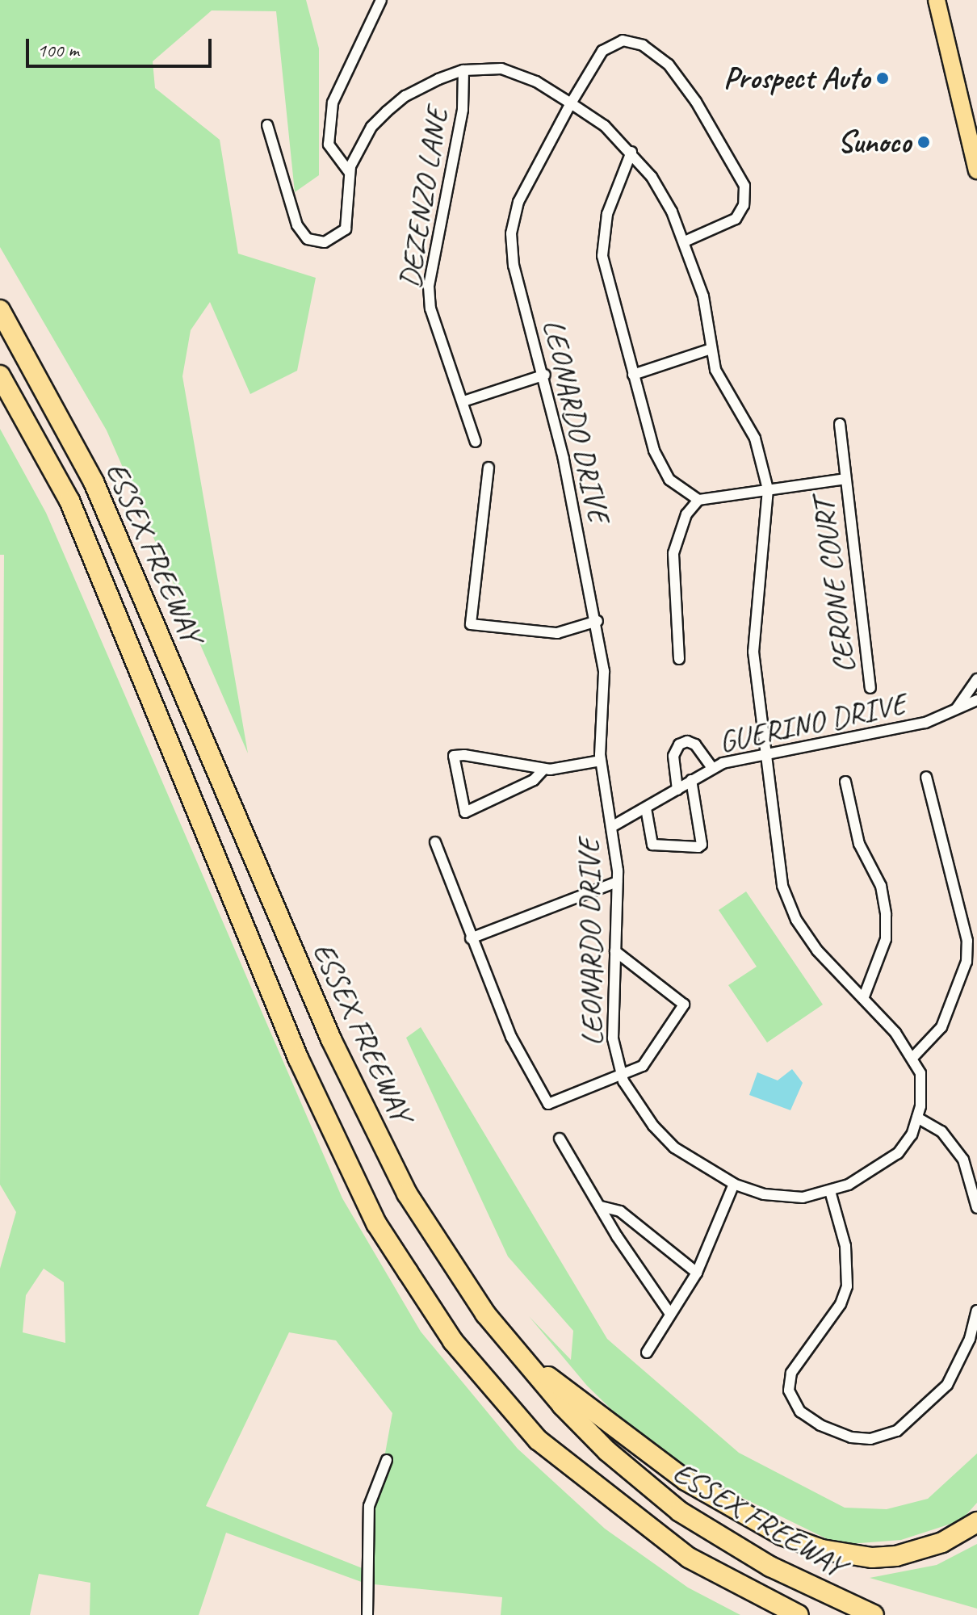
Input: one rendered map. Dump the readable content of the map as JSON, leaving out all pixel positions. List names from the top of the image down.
{
  "streets": {
    "highway": ["ESSEX FREEWAY"],
    "street": [
      "DEZENZO LANE",
      "LEONARDO DRIVE",
      "CERONE COURT",
      "GUERINO DRIVE"
    ]
  },
  "crossings": [
    ["DEZENZO LANE", "LEONARDO DRIVE"],
    ["LEONARDO DRIVE", "CERONE COURT"],
    ["LEONARDO DRIVE", "GUERINO DRIVE"]
  ],
  "places": ["Prospect Auto", "Sunoco"],
  "scale_bar": "100 m"
}
